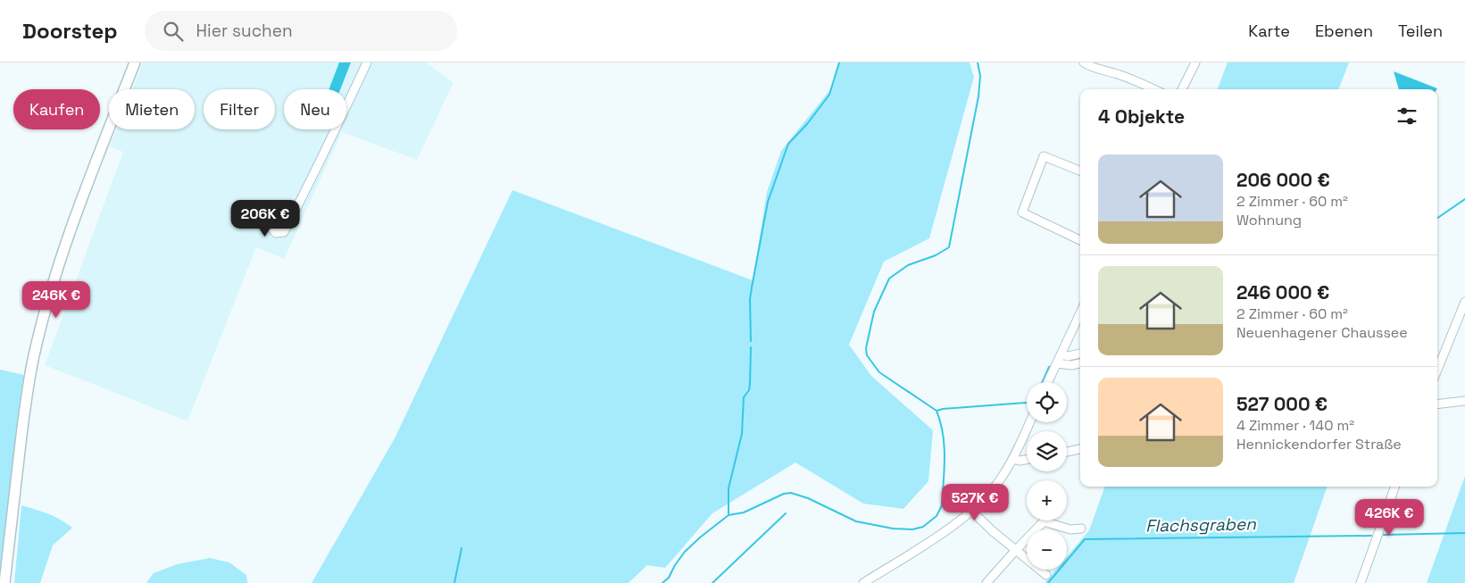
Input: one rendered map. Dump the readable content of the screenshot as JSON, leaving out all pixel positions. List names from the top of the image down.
{
  "water": ["Flachsgraben"],
  "page": {
    "header": "Doorstep",
    "search": "Hier suchen",
    "nav": ["Karte", "Ebenen", "Teilen"],
    "chip": [
      "Kaufen",
      "Mieten",
      "Filter",
      "Neu"
    ],
    "heading": "4 Objekte",
    "list": [
      {
        "name": "206 000 €",
        "note": "2 Zimmer · 60 m² · Wohnung"
      },
      {
        "name": "246 000 €",
        "note": "2 Zimmer · 60 m² · Neuenhagener Chaussee"
      },
      {
        "name": "527 000 €",
        "note": "4 Zimmer · 140 m² · Hennickendorfer Straße"
      }
    ],
    "price": [
      "206K €",
      "246K €",
      "527K €",
      "426K €"
    ],
    "map_buttons": ["+", "−"]
  }
}
